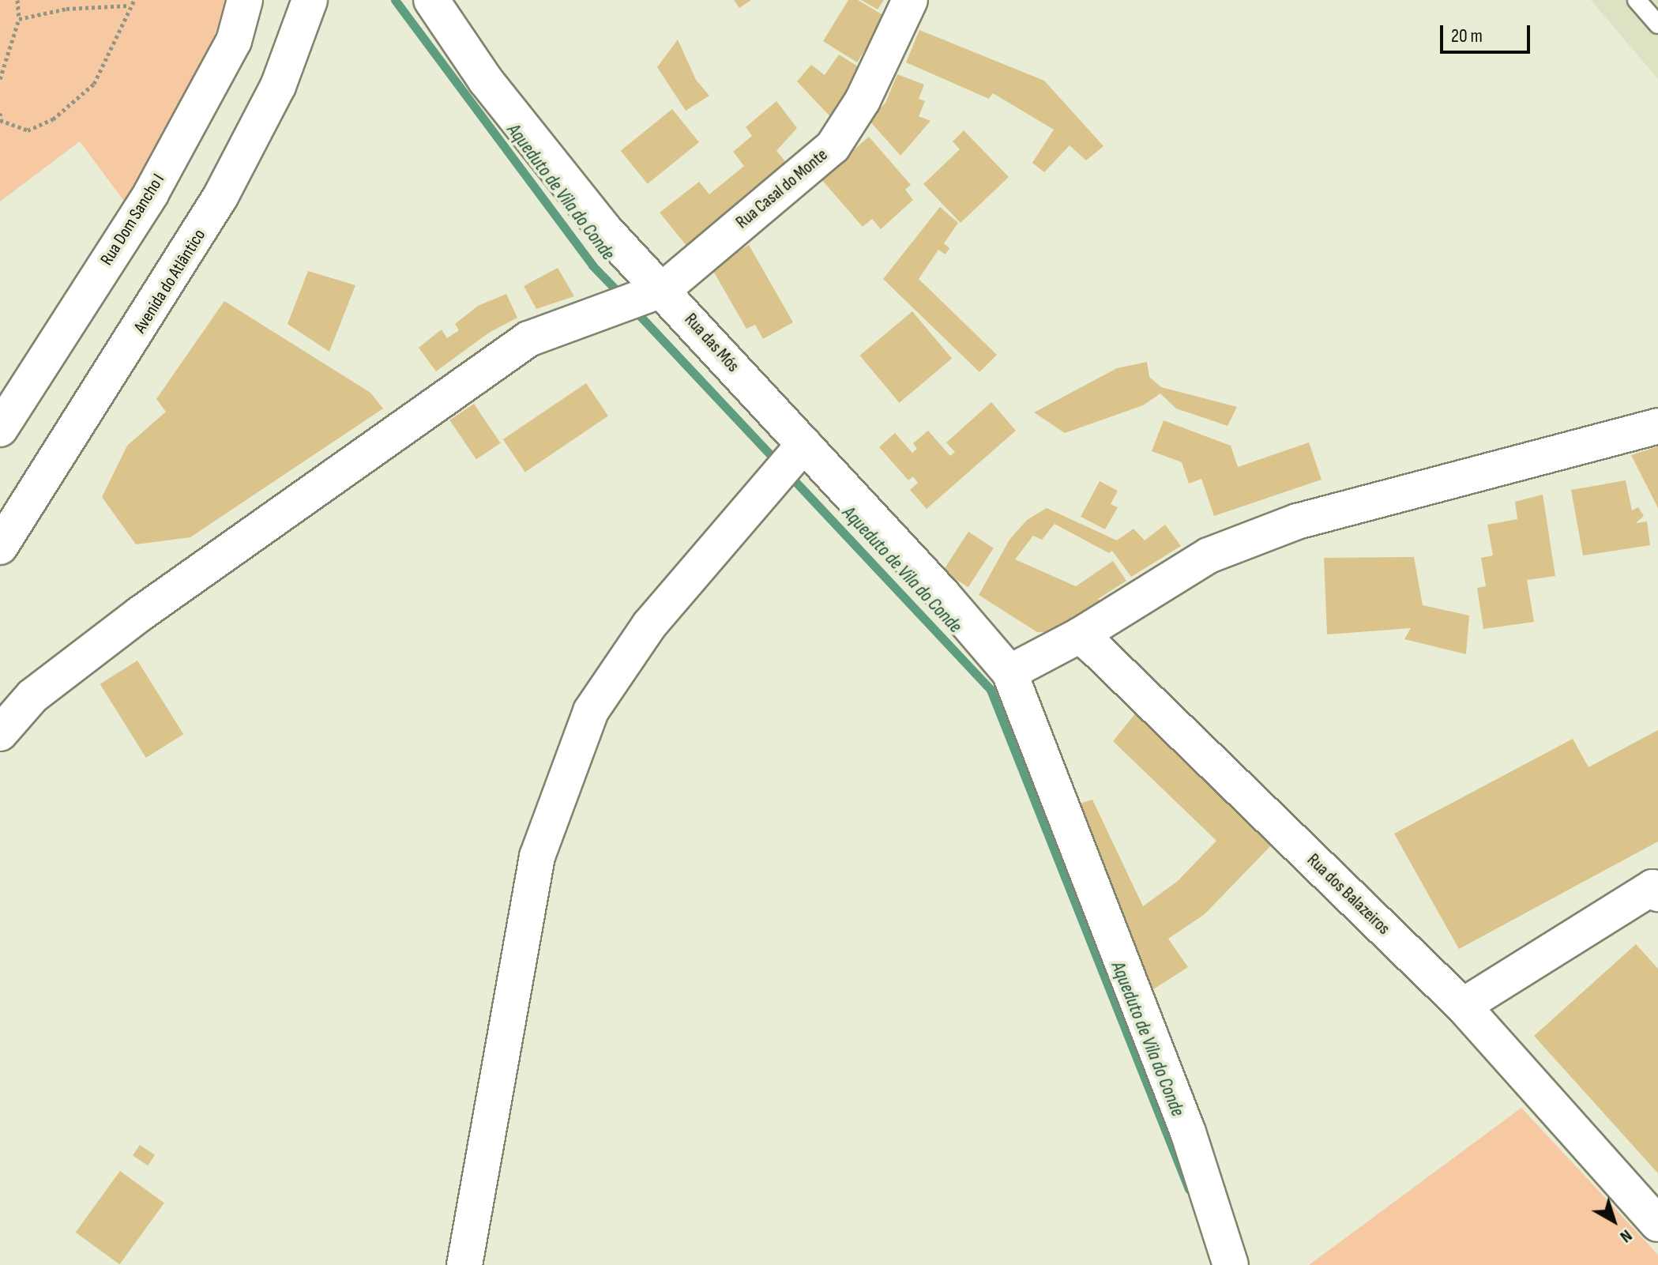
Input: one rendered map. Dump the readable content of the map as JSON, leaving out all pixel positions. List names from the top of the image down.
{
  "streets": {
    "street": [
      "Rua Casal do Monte",
      "Rua Dom Sancho I",
      "Avenida do Atlântico",
      "Rua das Mós",
      "Rua dos Balazeiros"
    ]
  },
  "crossings": [
    ["Rua Casal do Monte", "Rua das Mós"]
  ],
  "water": ["Aqueduto de Vila do Conde"],
  "scale_bar": "20 m",
  "north": "bottom right"
}
